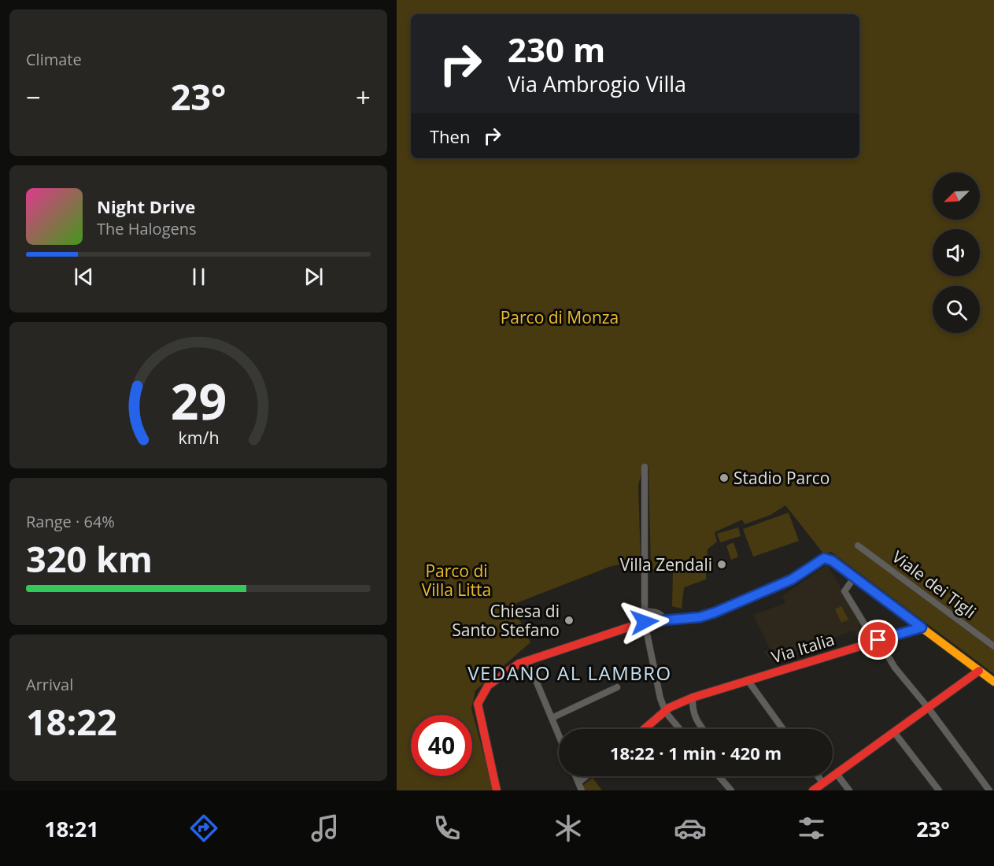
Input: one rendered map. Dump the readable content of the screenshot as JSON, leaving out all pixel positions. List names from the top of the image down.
{
  "streets": {
    "street": ["Viale dei Tigli", "Via Italia"]
  },
  "districts": ["VEDANO AL LAMBRO"],
  "parks": ["Parco di Monza", "Parco di Villa Litta"],
  "places": ["Stadio Parco", "Villa Zendali", "Chiesa di Santo Stefano"],
  "north": "bottom left",
  "page": {
    "tile": [
      "Climate",
      ["Range · 64%", "320 km"],
      ["Arrival", "18:22"]
    ],
    "turn": ["230 m", "Via Ambrogio Villa"],
    "heat": ["−", "23°", "+"],
    "then": "Then",
    "song": ["Night Drive", "The Halogens"],
    "limit": "40",
    "trip": "18:22 · 1 min · 420 m",
    "tabs": ["18:21", "23°"],
    "gauge": ["29", "km/h"]
  }
}
